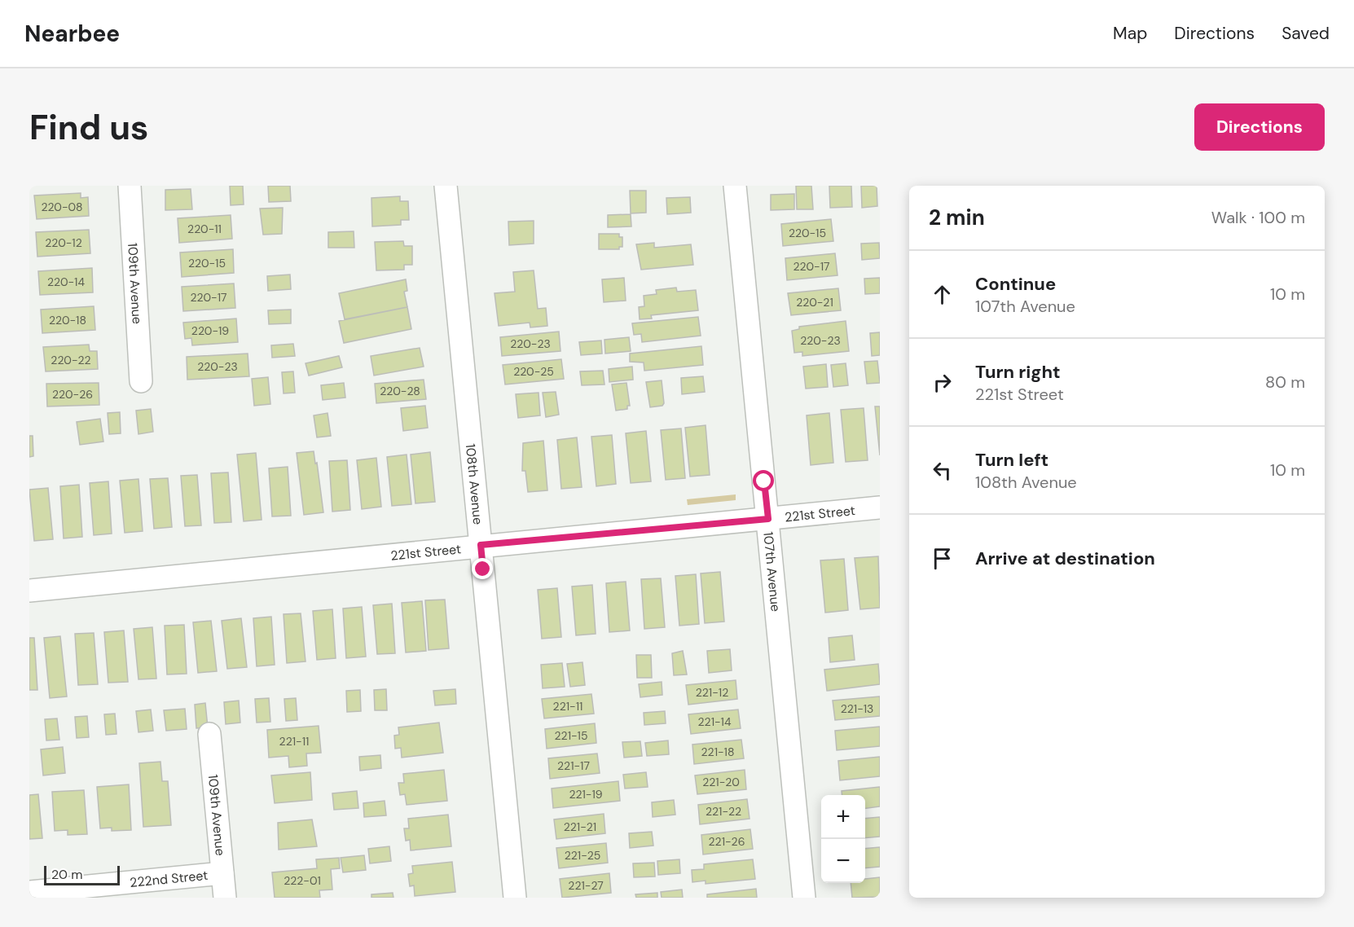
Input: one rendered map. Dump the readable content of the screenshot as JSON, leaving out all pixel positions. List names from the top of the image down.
{
  "streets": {
    "street": [
      "109th Avenue",
      "108th Avenue",
      "221st Street",
      "107th Avenue",
      "222nd Street"
    ]
  },
  "crossings": [
    ["109th Avenue", "222nd Street"],
    ["108th Avenue", "221st Street"],
    ["221st Street", "107th Avenue"]
  ],
  "house_numbers": [
    "220-08",
    "220-11",
    "220-15",
    "220-12",
    "220-15",
    "220-17",
    "220-14",
    "220-17",
    "220-21",
    "220-18",
    "220-19",
    "220-23",
    "220-23",
    "220-22",
    "220-23",
    "220-25",
    "220-28",
    "220-26",
    "221-12",
    "221-11",
    "221-13",
    "221-14",
    "221-15",
    "221-11",
    "221-18",
    "221-17",
    "221-20",
    "221-19",
    "221-22",
    "221-21",
    "221-26",
    "221-25",
    "222-01",
    "221-27"
  ],
  "scale_bar": "20 m",
  "page": {
    "header": "Nearbee",
    "nav": ["Map", "Directions", "Saved"],
    "buttons": "Directions",
    "title": "Find us",
    "heading": ["2 min", "Walk · 100 m"],
    "list": [
      ["Continue", "107th Avenue", "10 m"],
      ["Turn right", "221st Street", "80 m"],
      ["Turn left", "108th Avenue", "10 m"],
      "Arrive at destination"
    ],
    "map_buttons": ["+", "−"],
    "scale": "20 m"
  }
}
